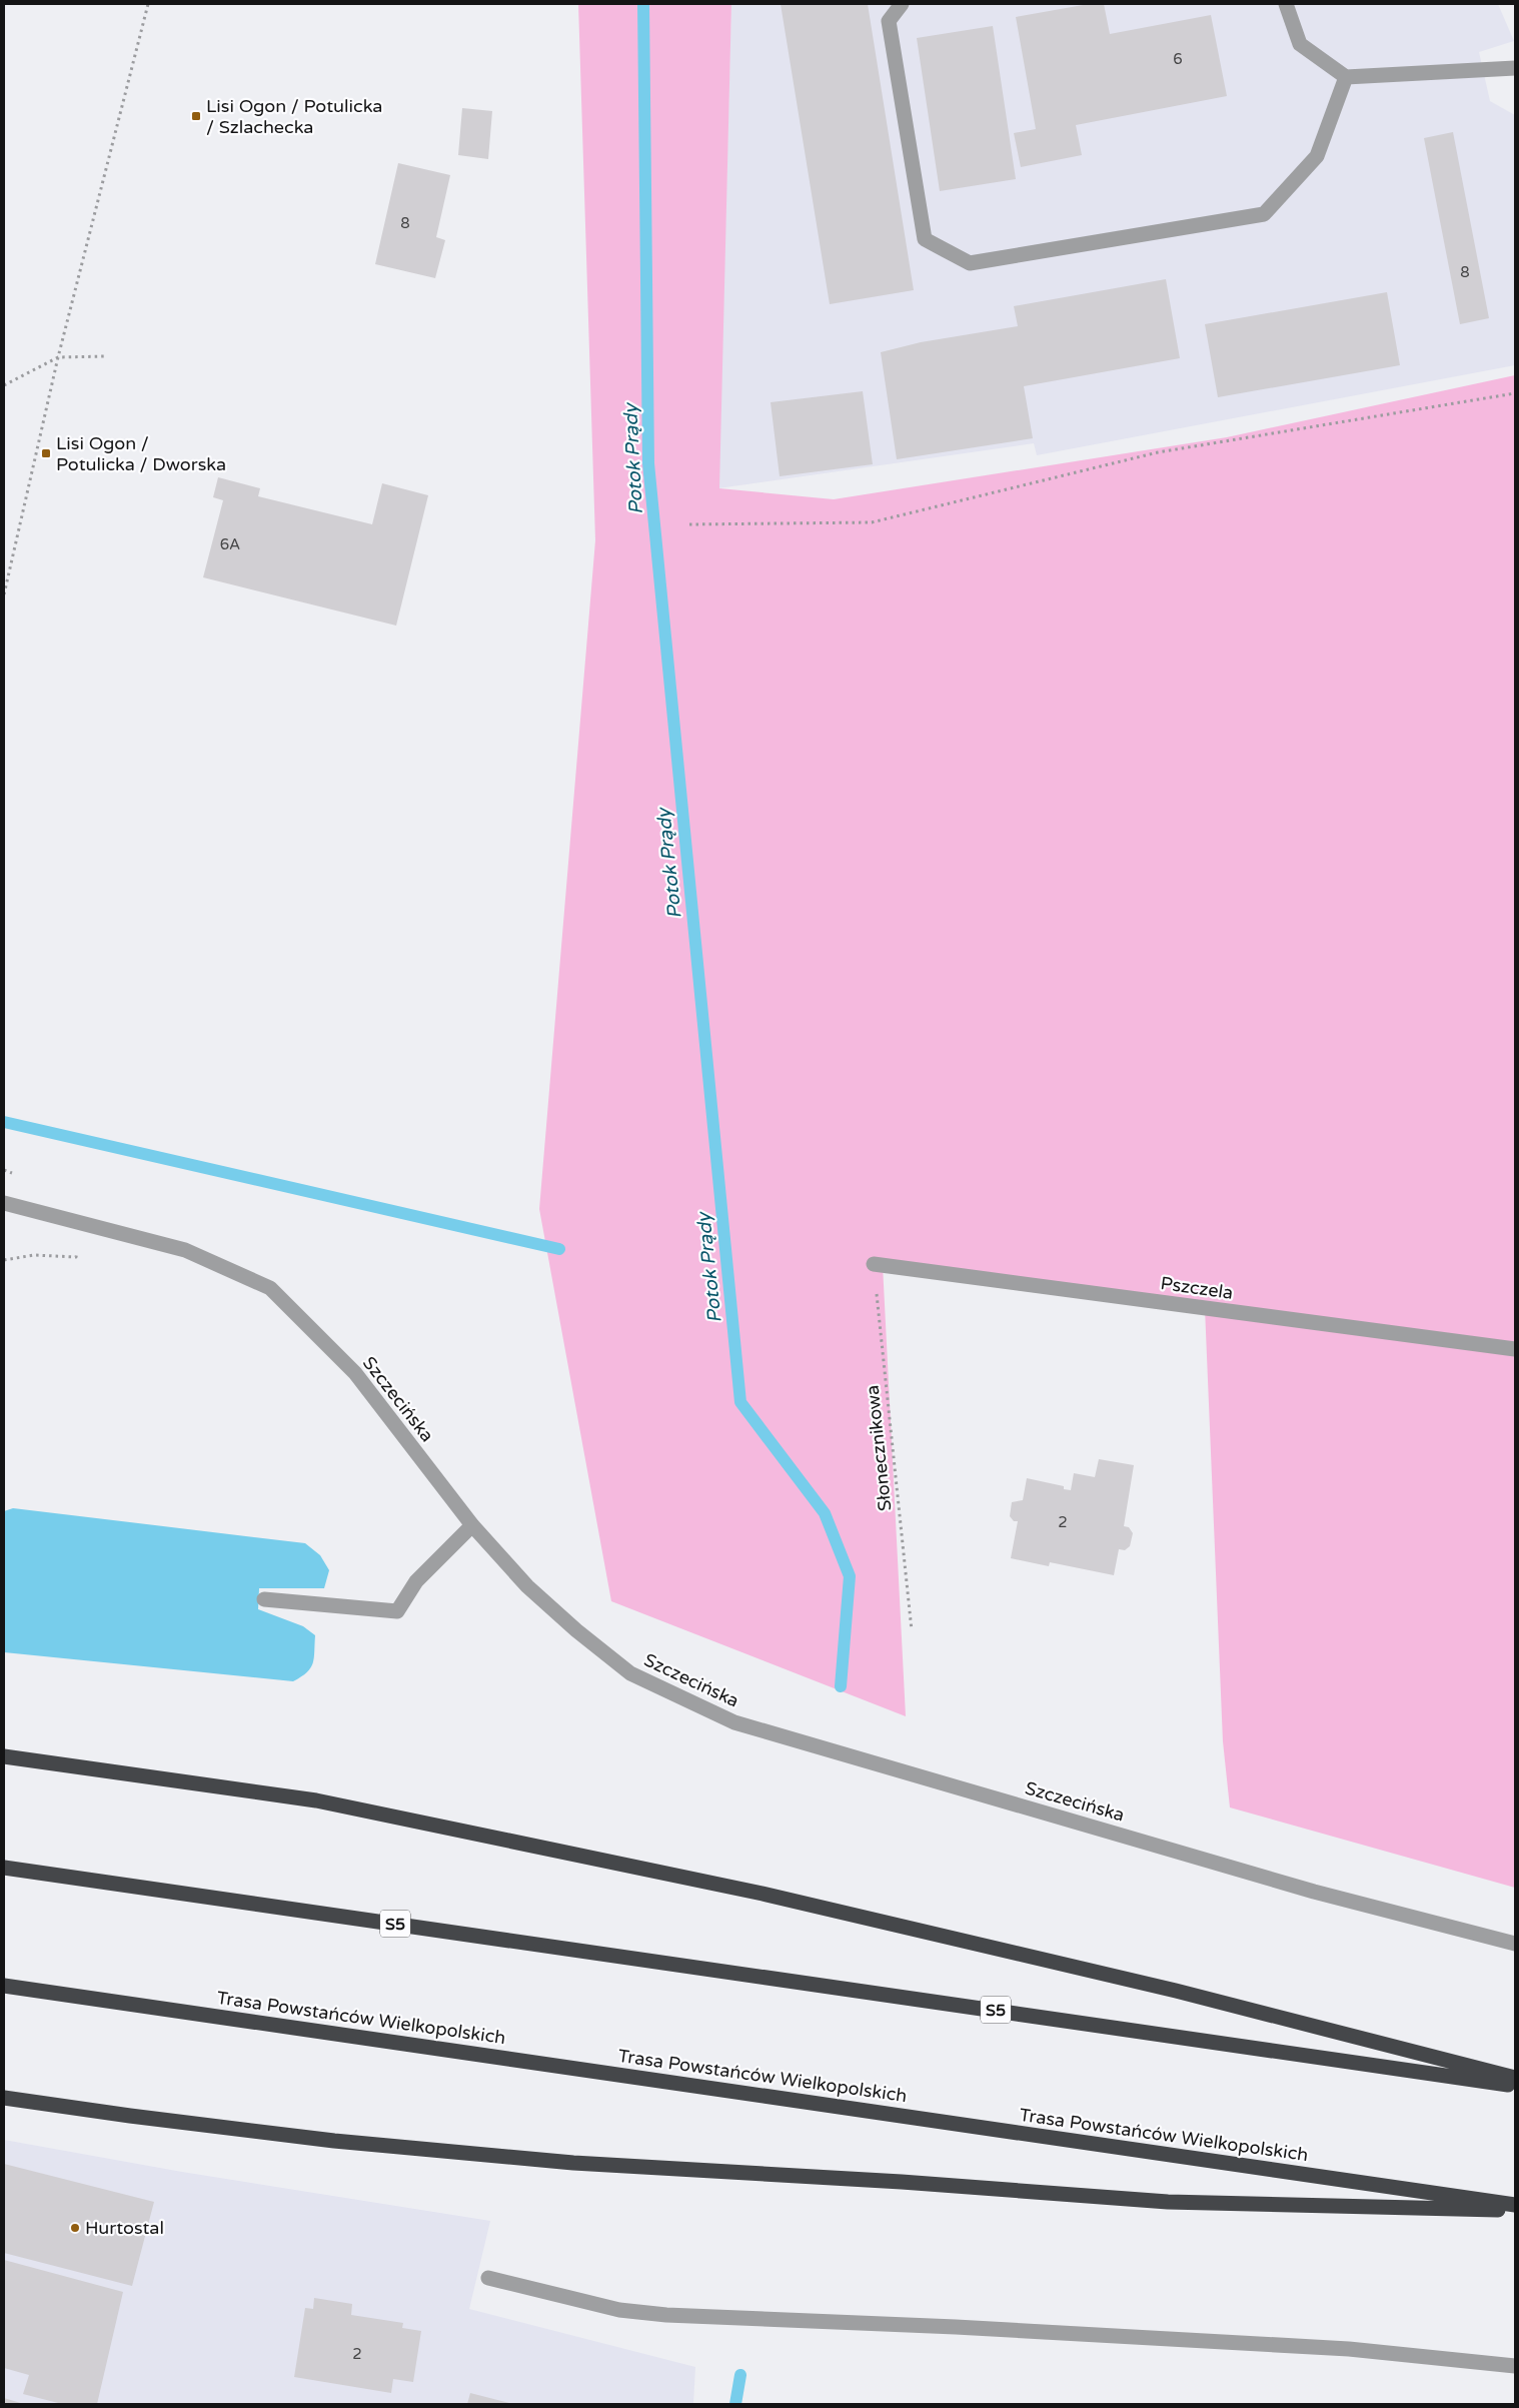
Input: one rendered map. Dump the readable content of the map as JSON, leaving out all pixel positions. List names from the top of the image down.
{
  "streets": {
    "highway": ["S5", "Trasa Powstańców Wielkopolskich"],
    "street": ["Pszczela", "Szczecińska"],
    "path": ["Słonecznikowa"]
  },
  "crossings": [
    ["Pszczela", "Słonecznikowa"]
  ],
  "water": ["Potok Prądy"],
  "places": {
    "transit": ["Lisi Ogon / Potulicka / Szlachecka", "Lisi Ogon / Potulicka / Dworska"],
    "other": ["Hurtostal"]
  },
  "house_numbers": [
    "6",
    "8",
    "8",
    "6A",
    "2",
    "2"
  ]
}
